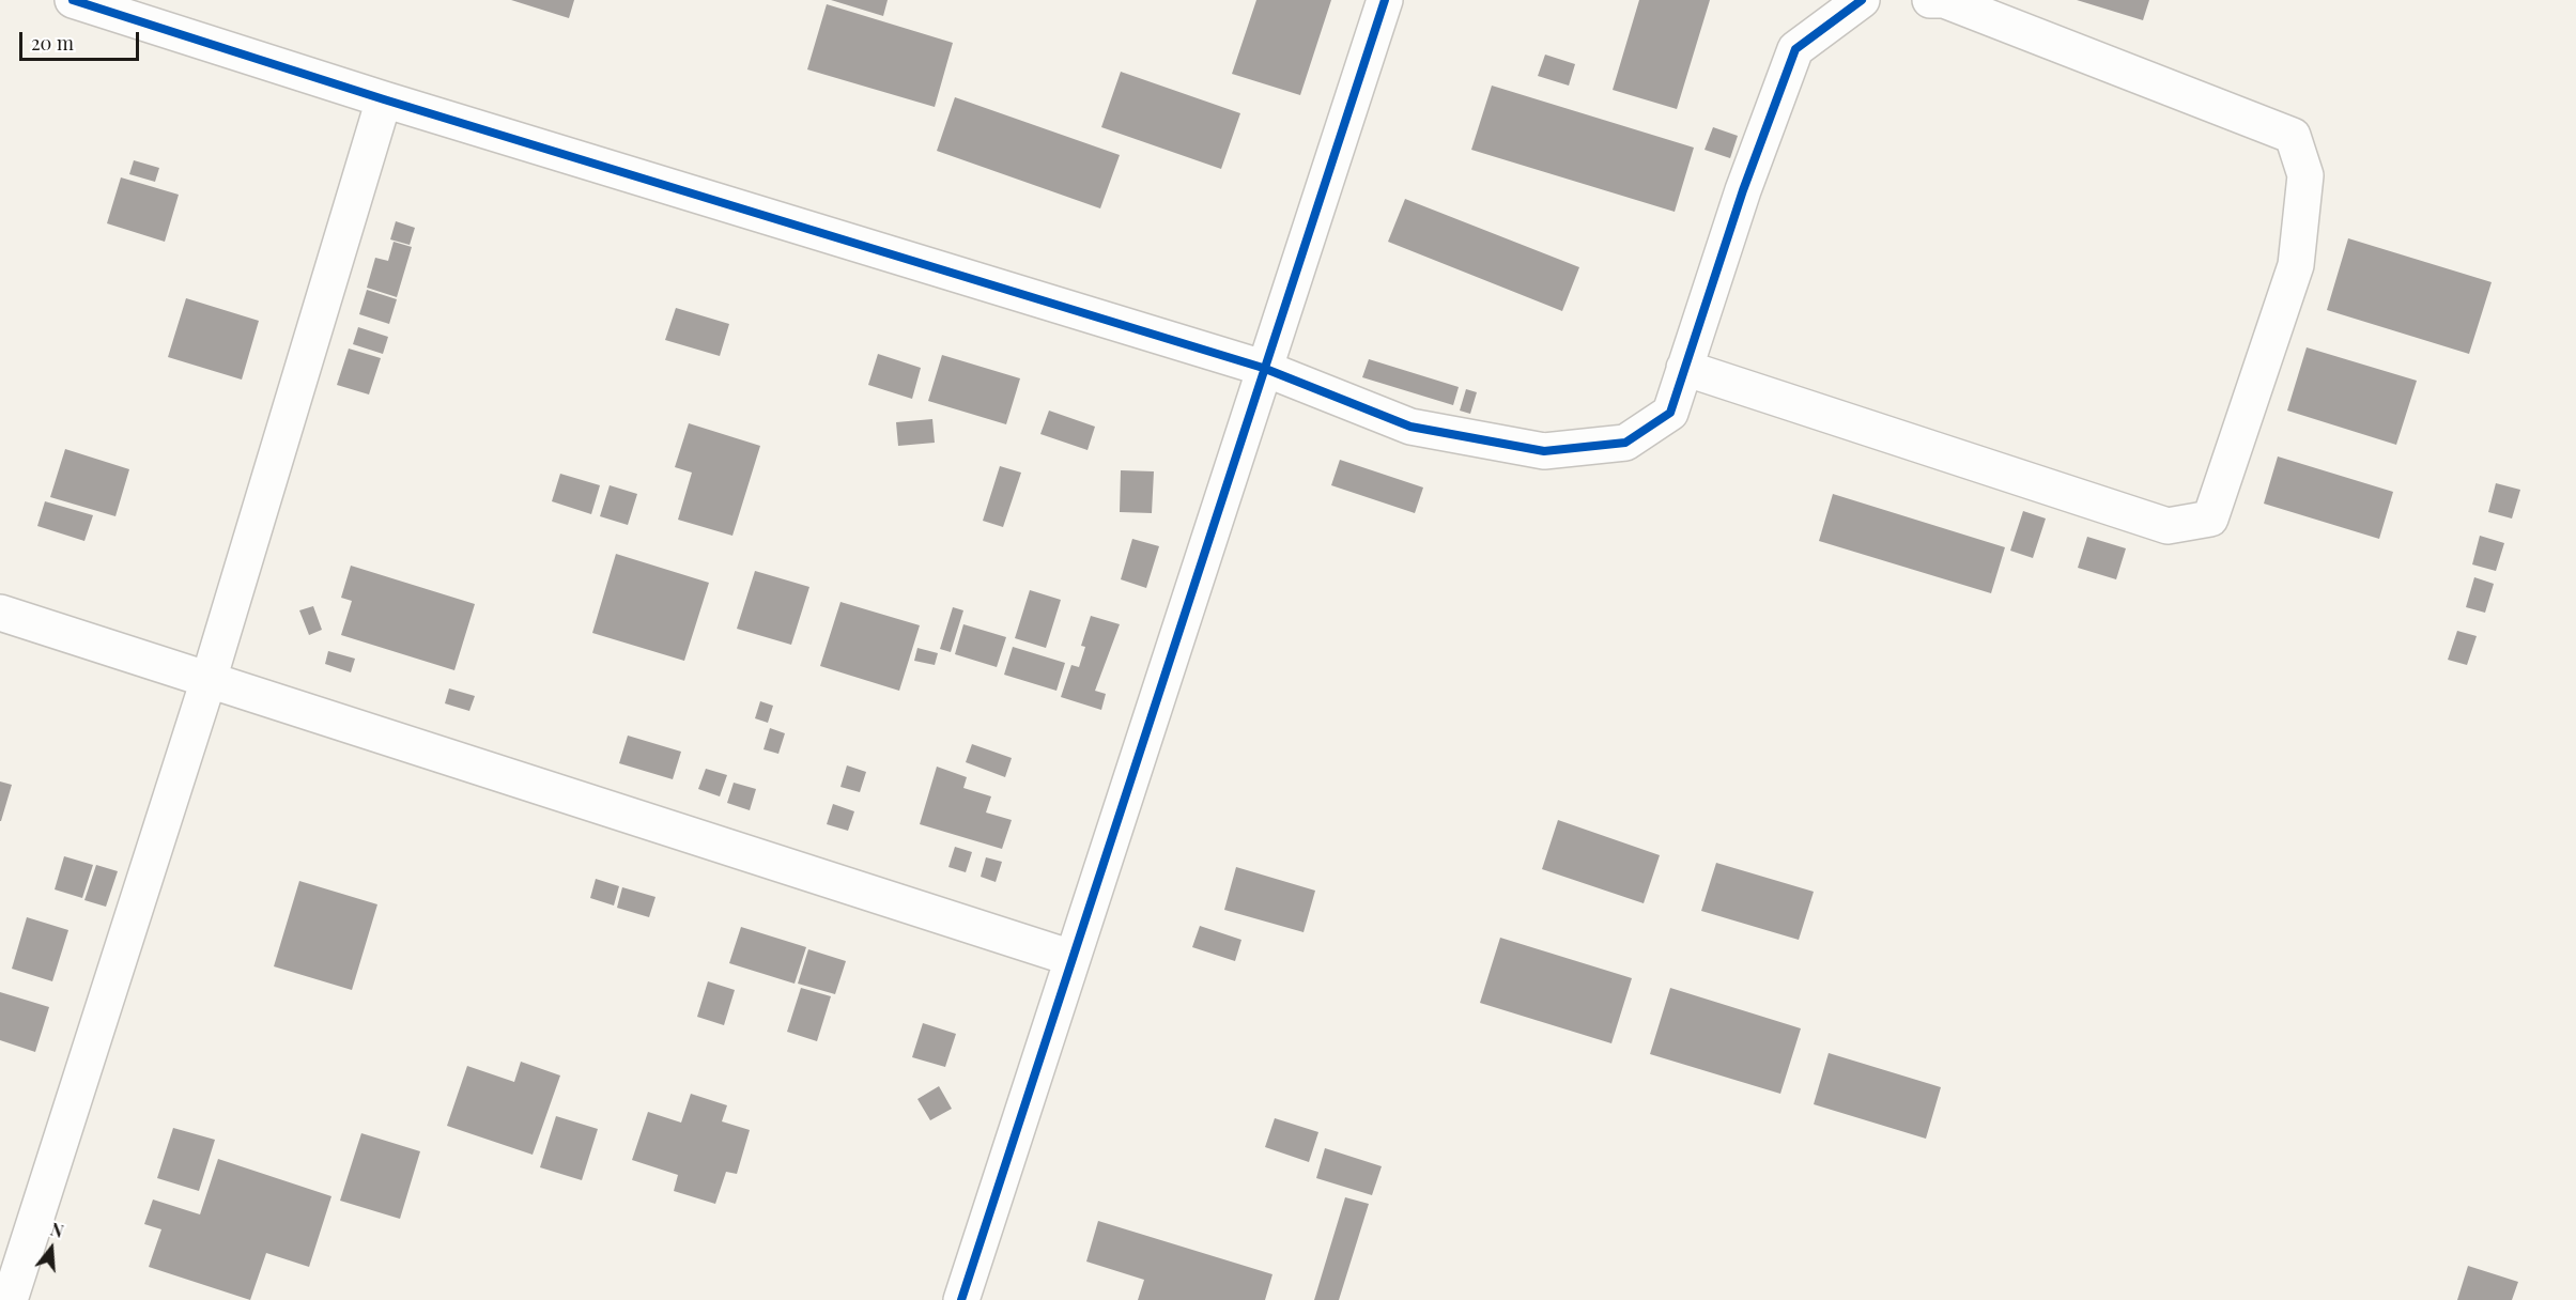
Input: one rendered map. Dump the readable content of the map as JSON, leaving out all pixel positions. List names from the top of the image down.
{
  "scale_bar": "20 m",
  "north": "top"
}
